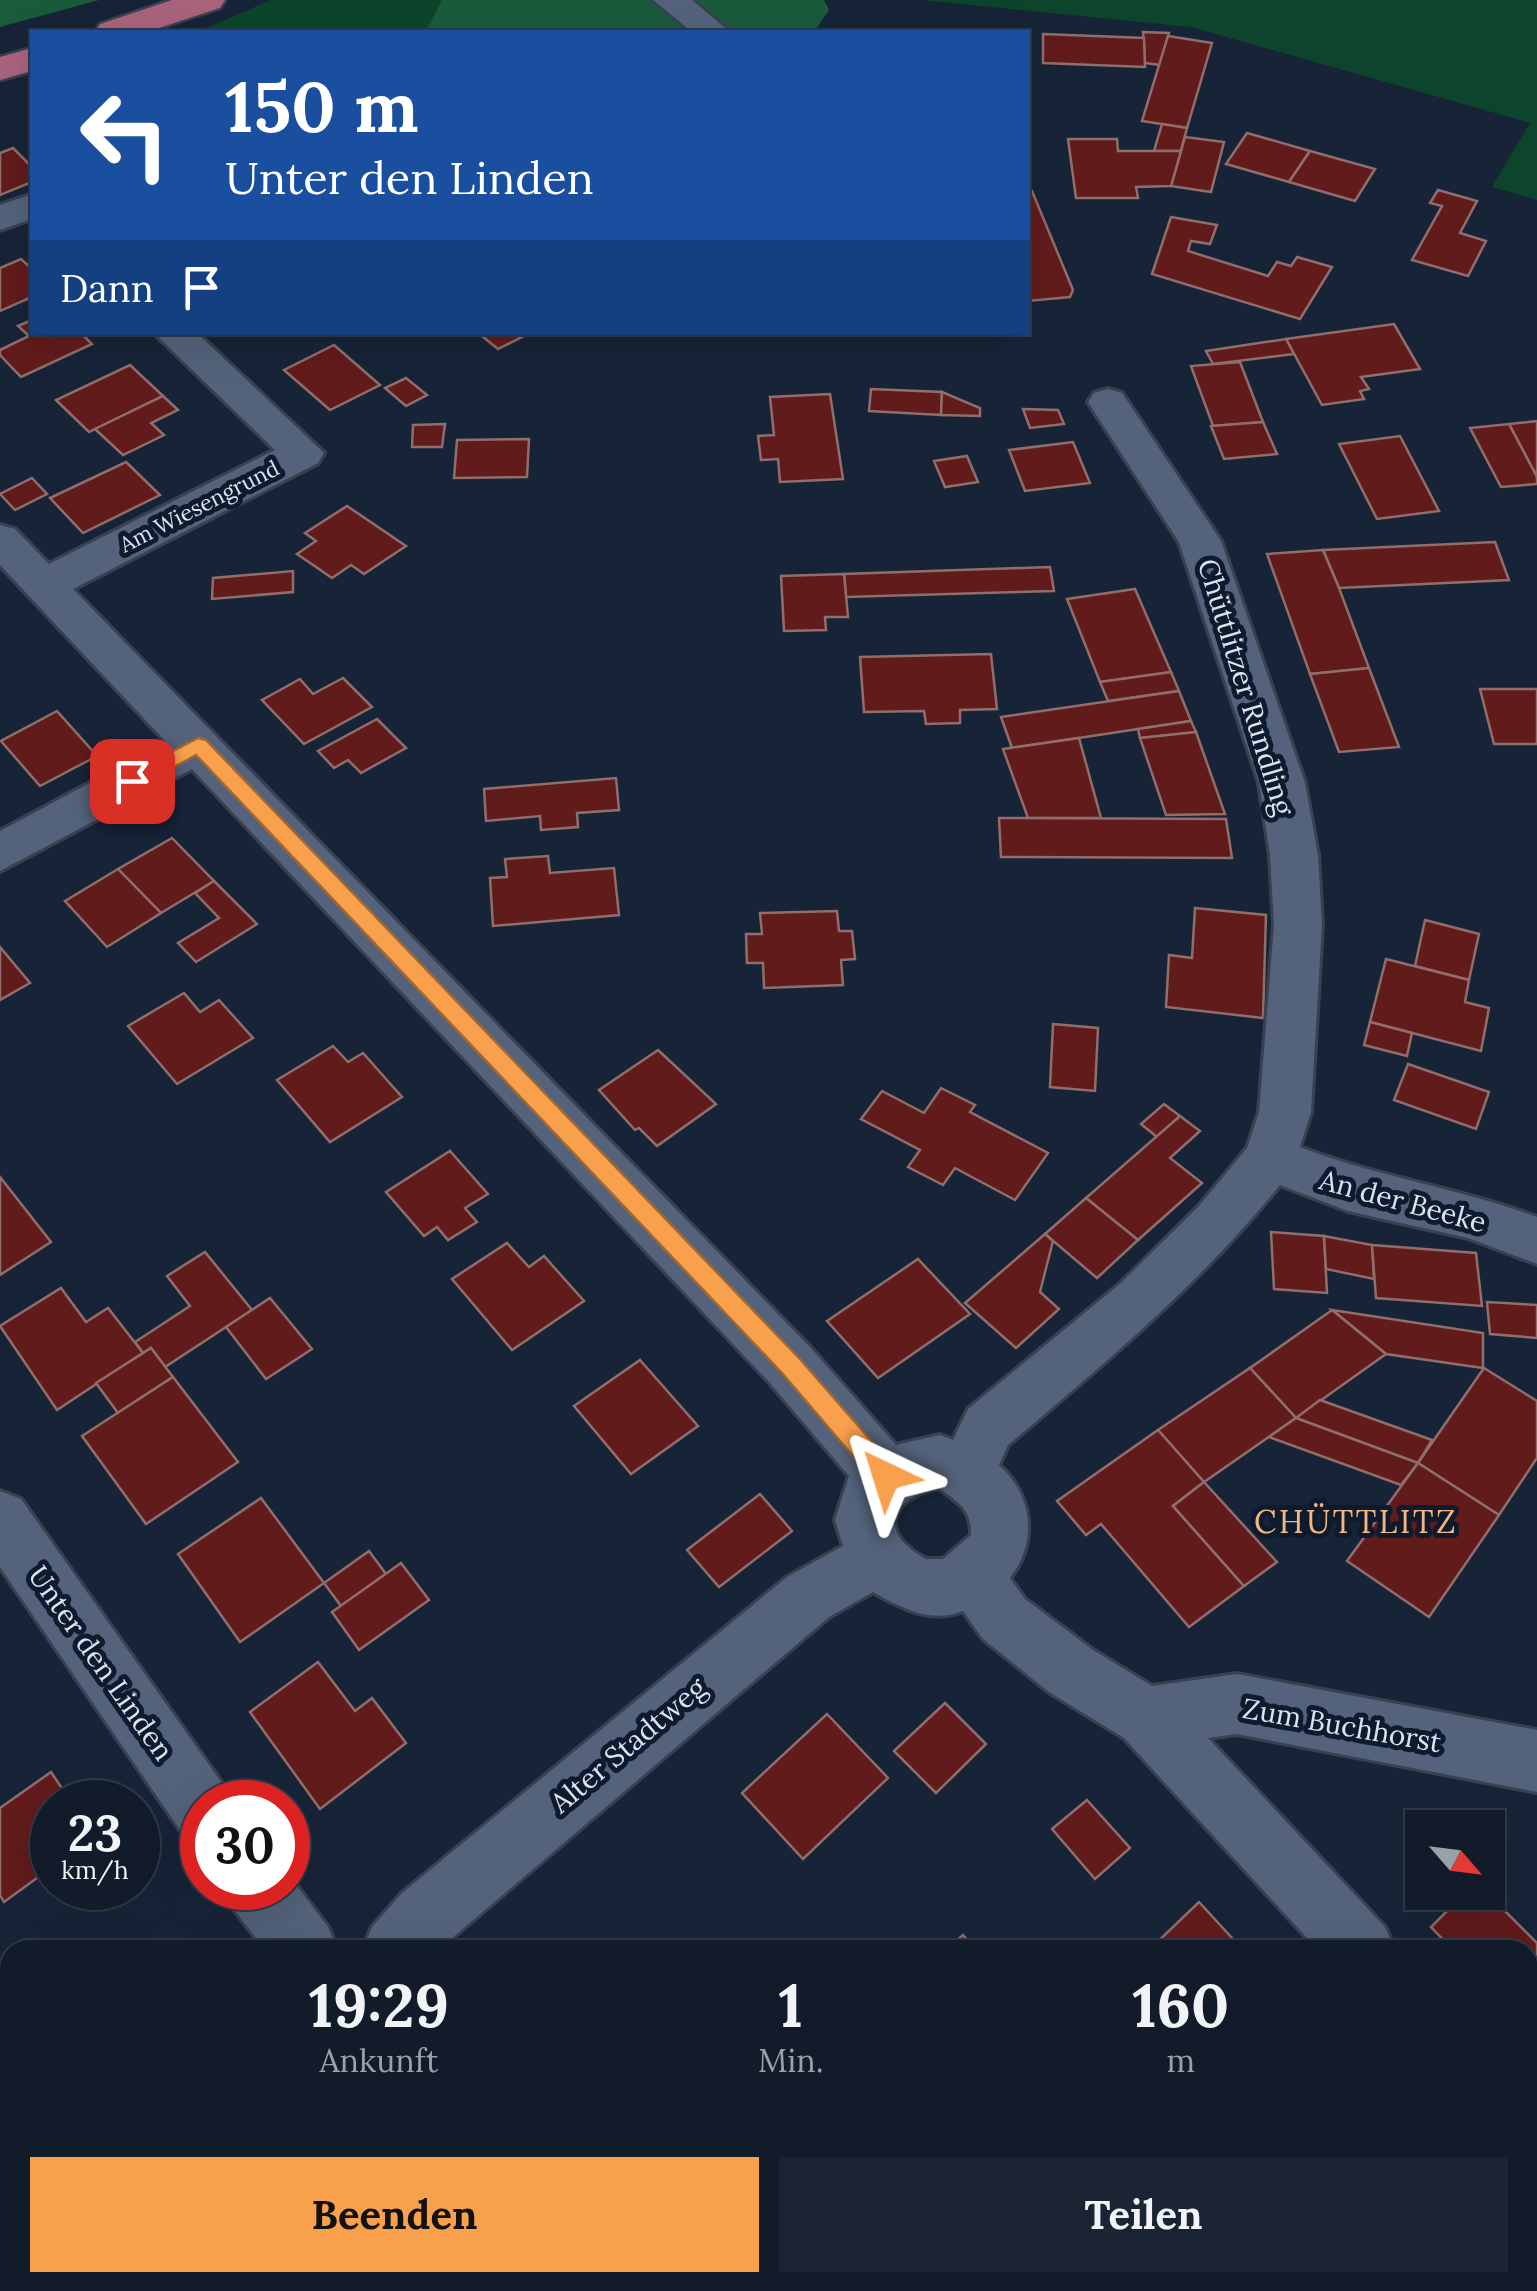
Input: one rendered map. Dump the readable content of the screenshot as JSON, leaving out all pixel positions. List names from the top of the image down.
{
  "streets": {
    "street": [
      "Am Wiesengrund",
      "Chüttlitzer Rundling",
      "An der Beeke",
      "Unter den Linden",
      "Zum Buchhorst",
      "Alter Stadtweg"
    ]
  },
  "crossings": [
    ["Chüttlitzer Rundling", "An der Beeke"],
    ["Chüttlitzer Rundling", "Alter Stadtweg"]
  ],
  "districts": ["CHÜTTLITZ"],
  "north": "bottom right",
  "page": {
    "turn": ["150 m", "Unter den Linden"],
    "then": "Dann",
    "speed": "23 km/h",
    "limit": "30",
    "eta": [
      "19:29",
      "Ankunft",
      "1",
      "Min.",
      "160",
      "m"
    ],
    "buttons": ["Beenden", "Teilen"]
  }
}
